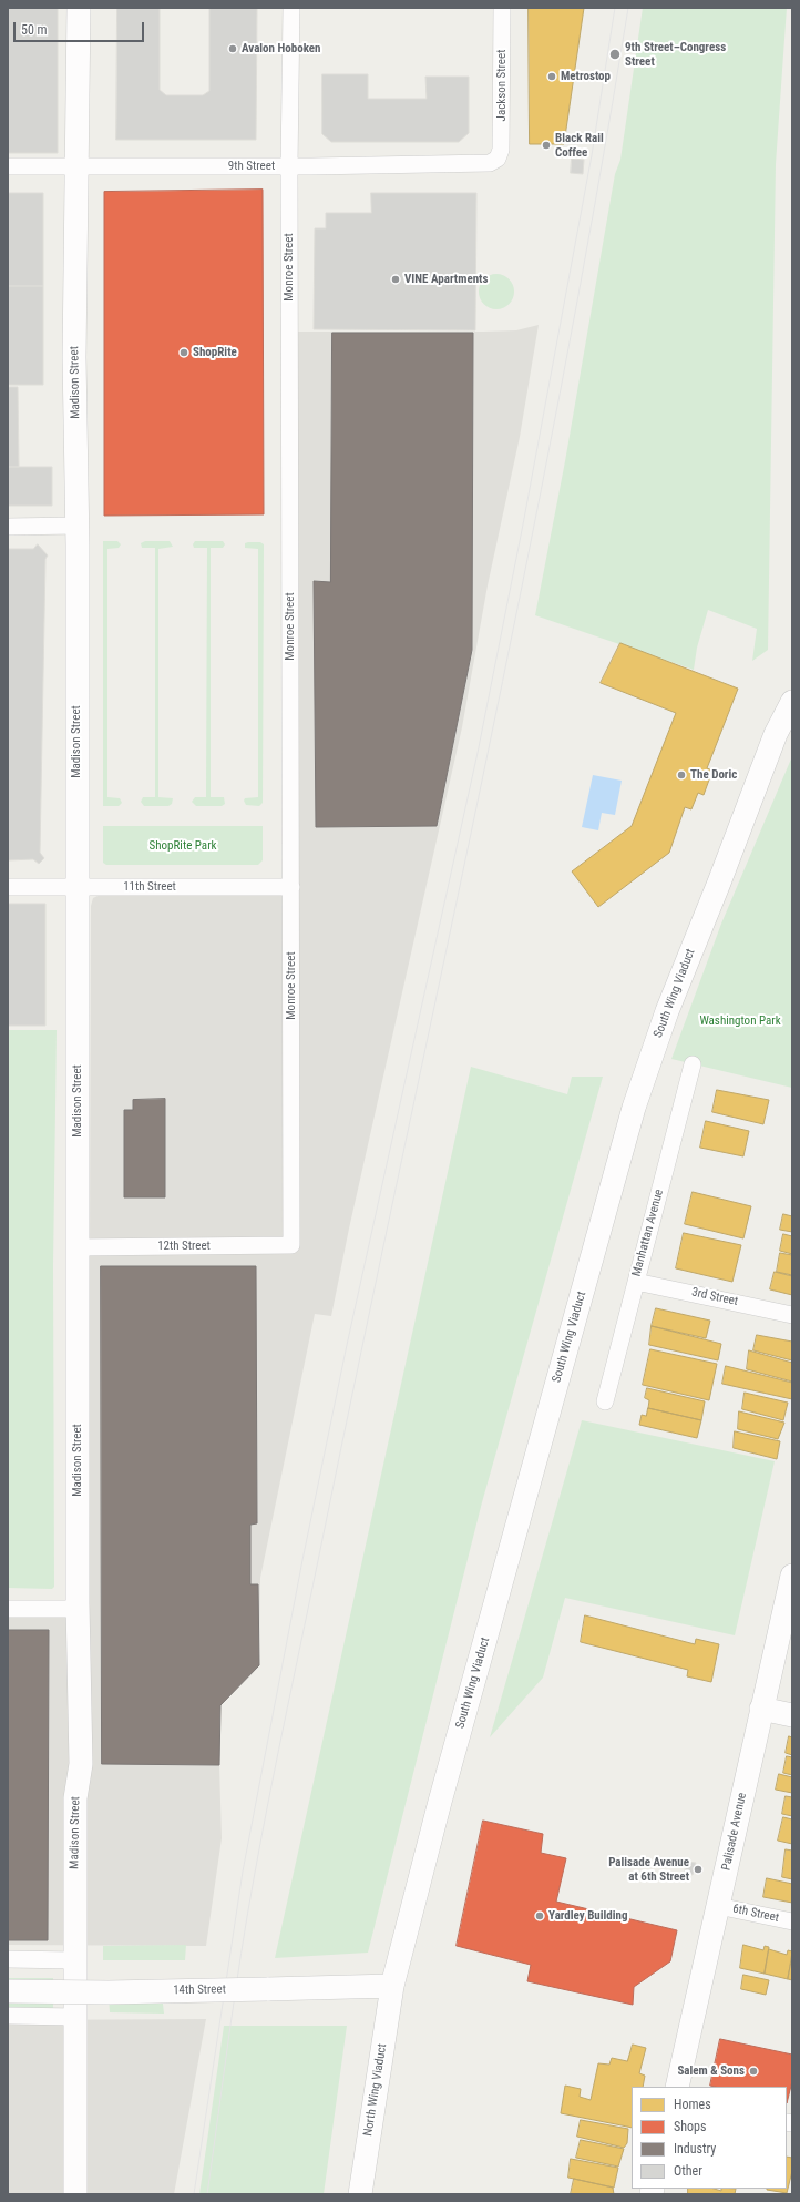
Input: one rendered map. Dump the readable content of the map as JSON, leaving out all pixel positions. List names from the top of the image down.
{
  "streets": {
    "main road": [
      "Madison Street",
      "South Wing Viaduct",
      "Palisade Avenue",
      "14th Street",
      "North Wing Viaduct"
    ],
    "street": [
      "Jackson Street",
      "9th Street",
      "Monroe Street",
      "11th Street",
      "Manhattan Avenue",
      "12th Street",
      "3rd Street",
      "6th Street"
    ]
  },
  "crossings": [
    ["Jackson Street", "9th Street"],
    ["9th Street", "Monroe Street"],
    ["9th Street", "Madison Street"],
    ["Monroe Street", "11th Street"],
    ["Monroe Street", "12th Street"],
    ["Madison Street", "11th Street"],
    ["Madison Street", "12th Street"],
    ["South Wing Viaduct", "14th Street"],
    ["South Wing Viaduct", "North Wing Viaduct"],
    ["Manhattan Avenue", "3rd Street"],
    ["Palisade Avenue", "6th Street"],
    ["14th Street", "North Wing Viaduct"]
  ],
  "parks": ["ShopRite Park", "Washington Park"],
  "places": [
    "Avalon Hoboken",
    "9th Street–Congress Street",
    "Metrostop",
    "Black Rail Coffee",
    "VINE Apartments",
    "ShopRite",
    "The Doric",
    "Palisade Avenue at 6th Street",
    "Yardley Building",
    "Salem & Sons"
  ],
  "legend": [
    "Homes",
    "Shops",
    "Industry",
    "Other"
  ],
  "scale_bar": "50 m"
}
